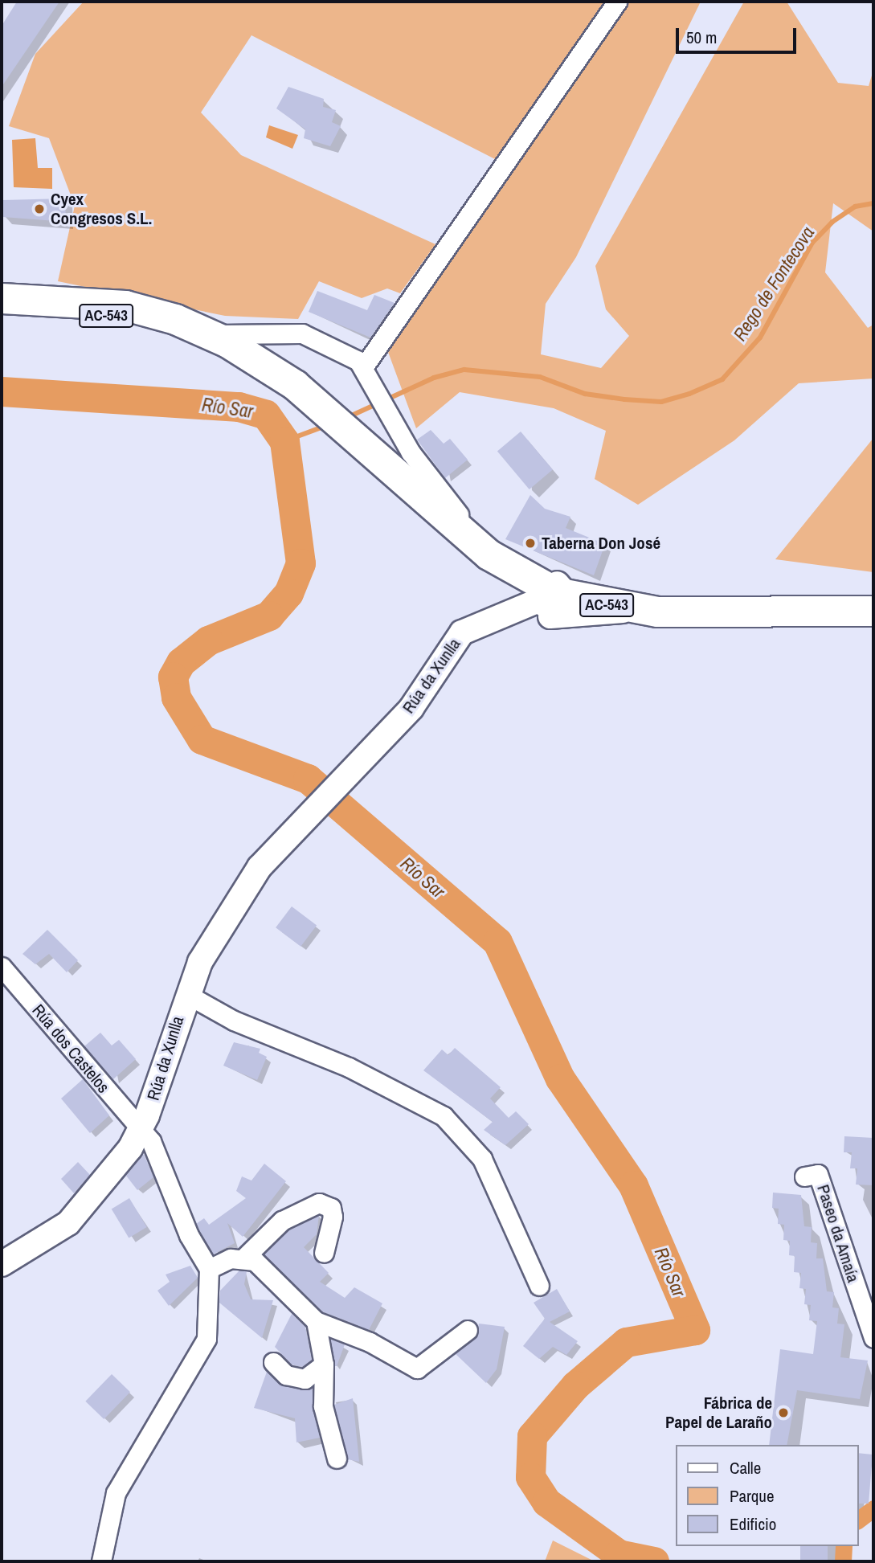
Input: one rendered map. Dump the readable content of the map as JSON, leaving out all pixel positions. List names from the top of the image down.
{
  "streets": {
    "main road": ["AC-543"],
    "street": ["Rúa da Xunlla", "Rúa dos Castelos", "Paseo da Amaía"]
  },
  "crossings": [
    ["AC-543", "Rúa da Xunlla"],
    ["Rúa da Xunlla", "Rúa dos Castelos"]
  ],
  "water": ["Rego de Fontecova", "Río Sar"],
  "places": ["Cyex Congresos S.L.", "Taberna Don José", "Fábrica de Papel de Laraño"],
  "legend": ["Calle", "Parque", "Edificio"],
  "scale_bar": "50 m"
}
